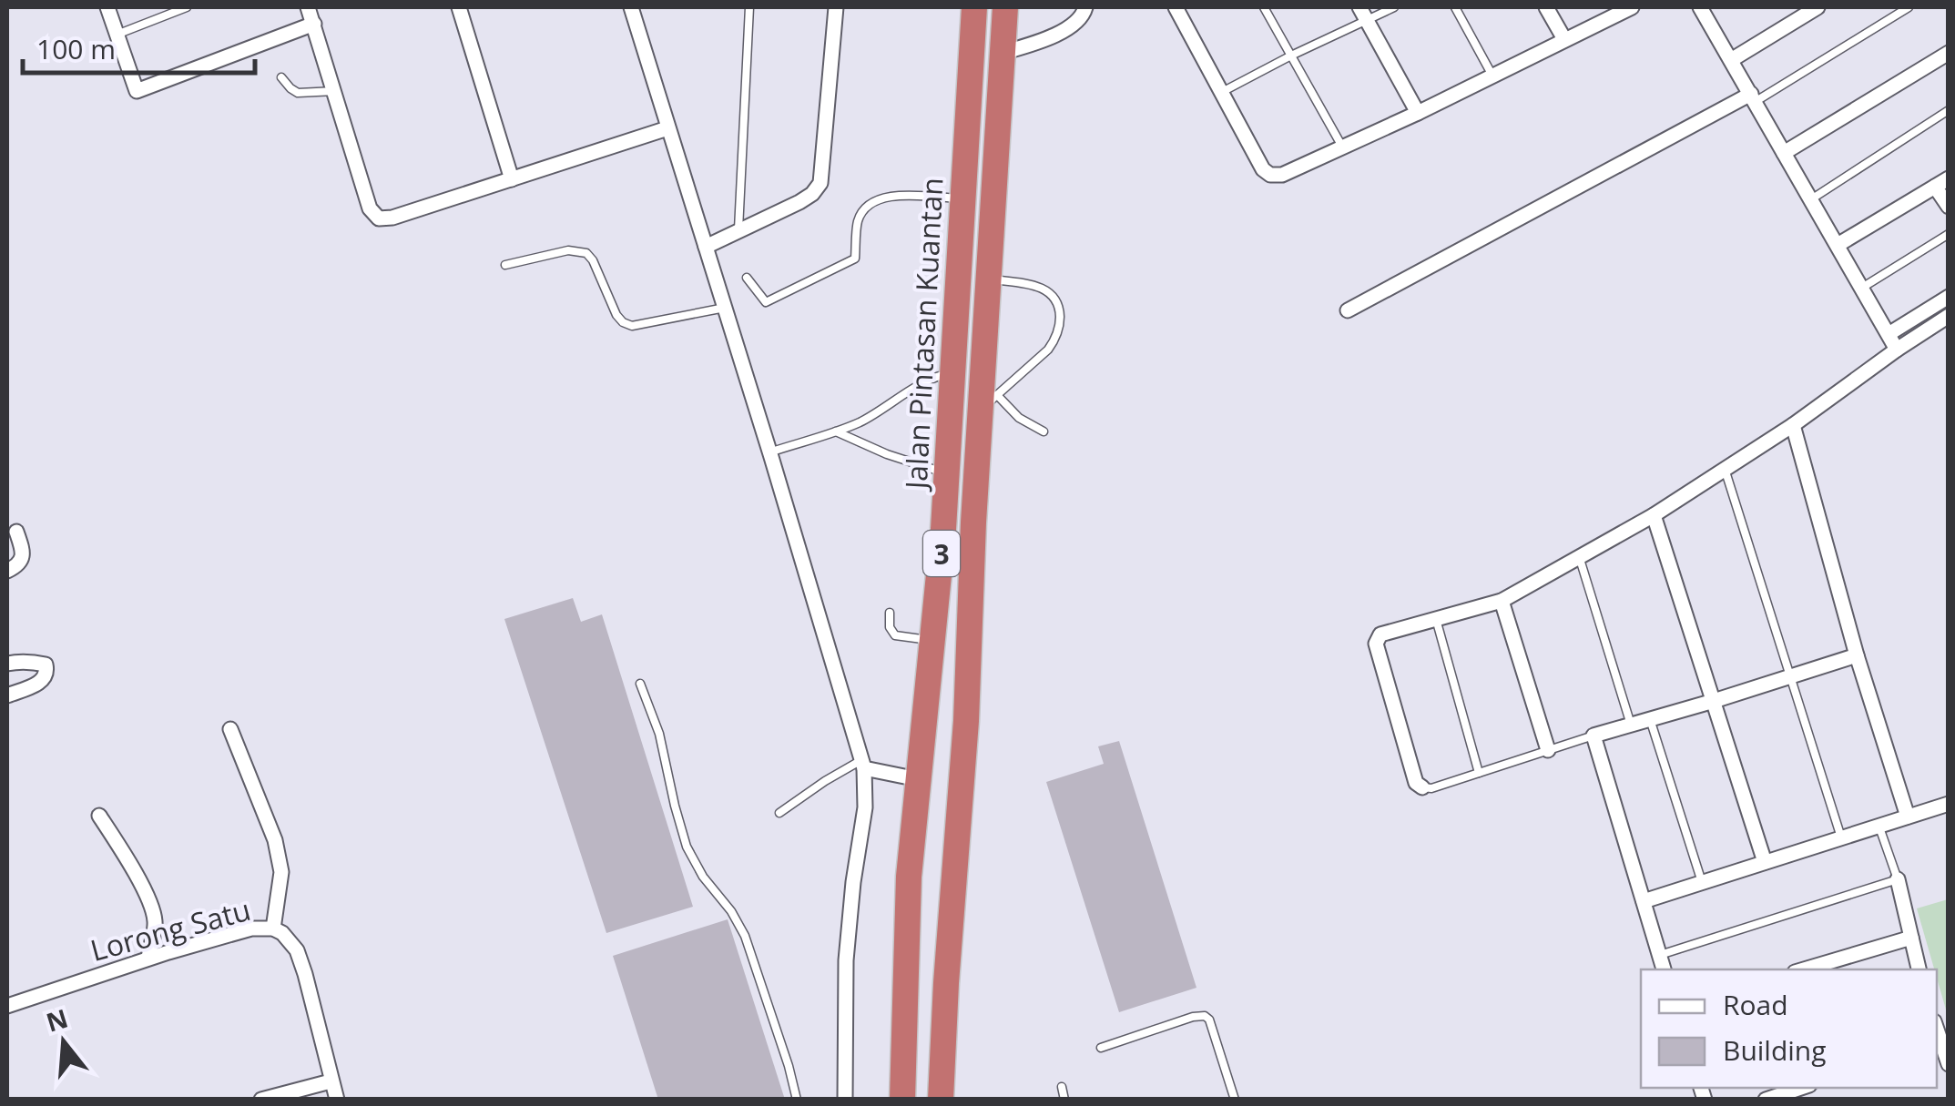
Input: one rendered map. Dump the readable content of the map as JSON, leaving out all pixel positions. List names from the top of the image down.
{
  "streets": {
    "highway": ["Jalan Pintasan Kuantan", "3"],
    "street": ["Lorong Satu"]
  },
  "legend": ["Road", "Building"],
  "scale_bar": "100 m",
  "north": "top"
}
